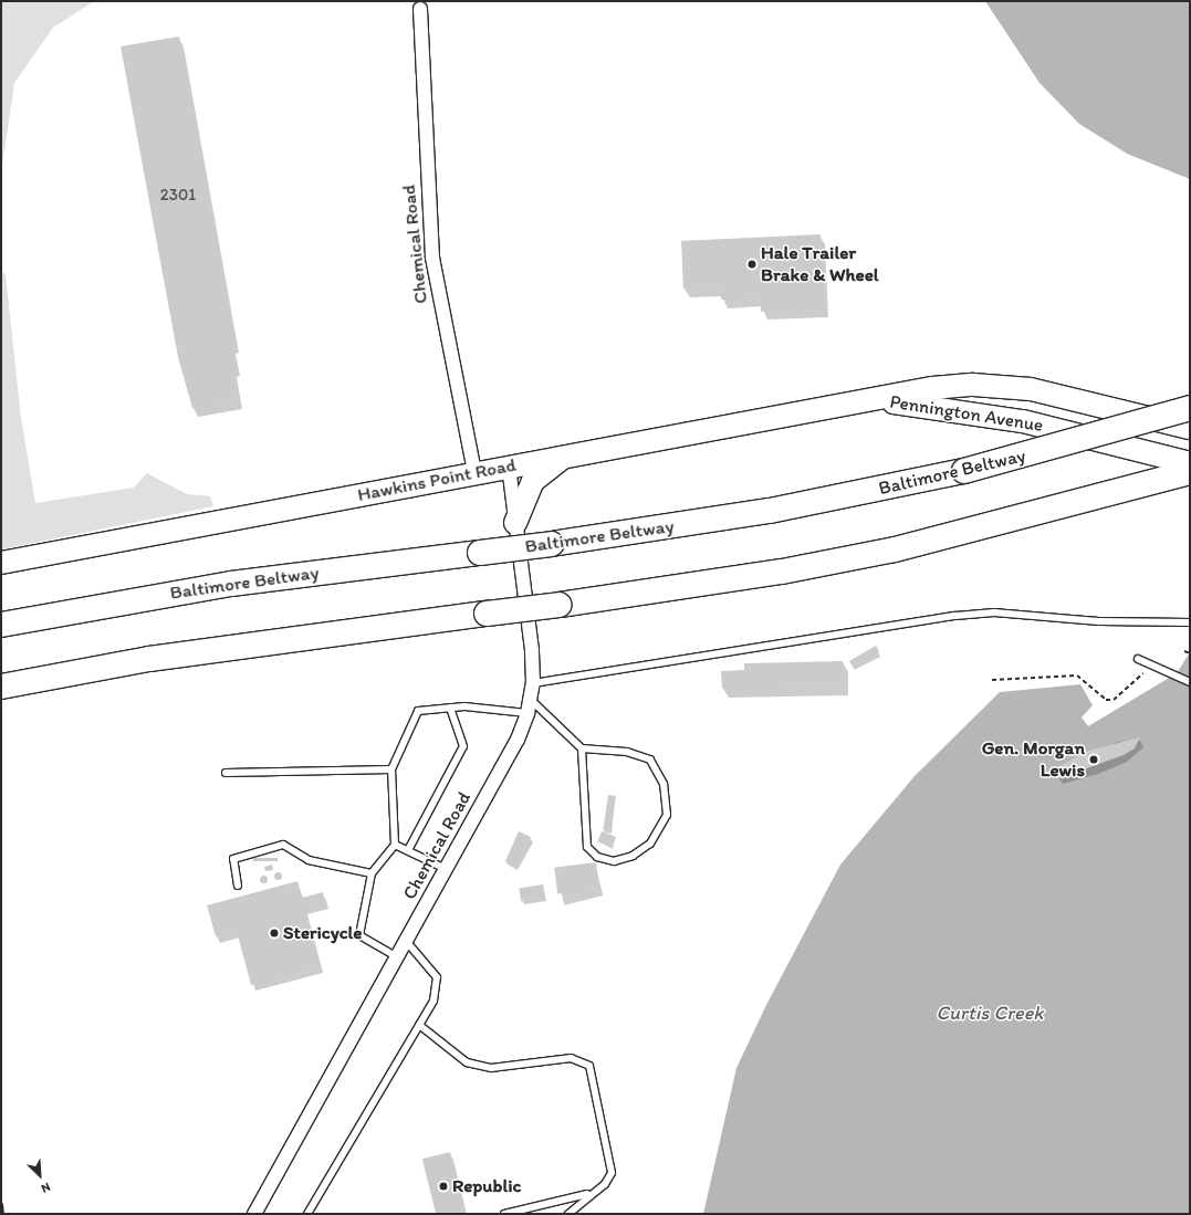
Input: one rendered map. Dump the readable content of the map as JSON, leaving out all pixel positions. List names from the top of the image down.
{
  "streets": {
    "highway": ["Baltimore Beltway"],
    "main road": ["Pennington Avenue", "Hawkins Point Road"],
    "street": ["Chemical Road"]
  },
  "crossings": [
    ["Chemical Road", "Hawkins Point Road"],
    ["Pennington Avenue", "Hawkins Point Road"]
  ],
  "water": ["Curtis Creek"],
  "places": [
    "Hale Trailer Brake & Wheel",
    "Gen. Morgan Lewis",
    "Stericycle",
    "Republic"
  ],
  "house_numbers": ["2301"],
  "north": "bottom right"
}
